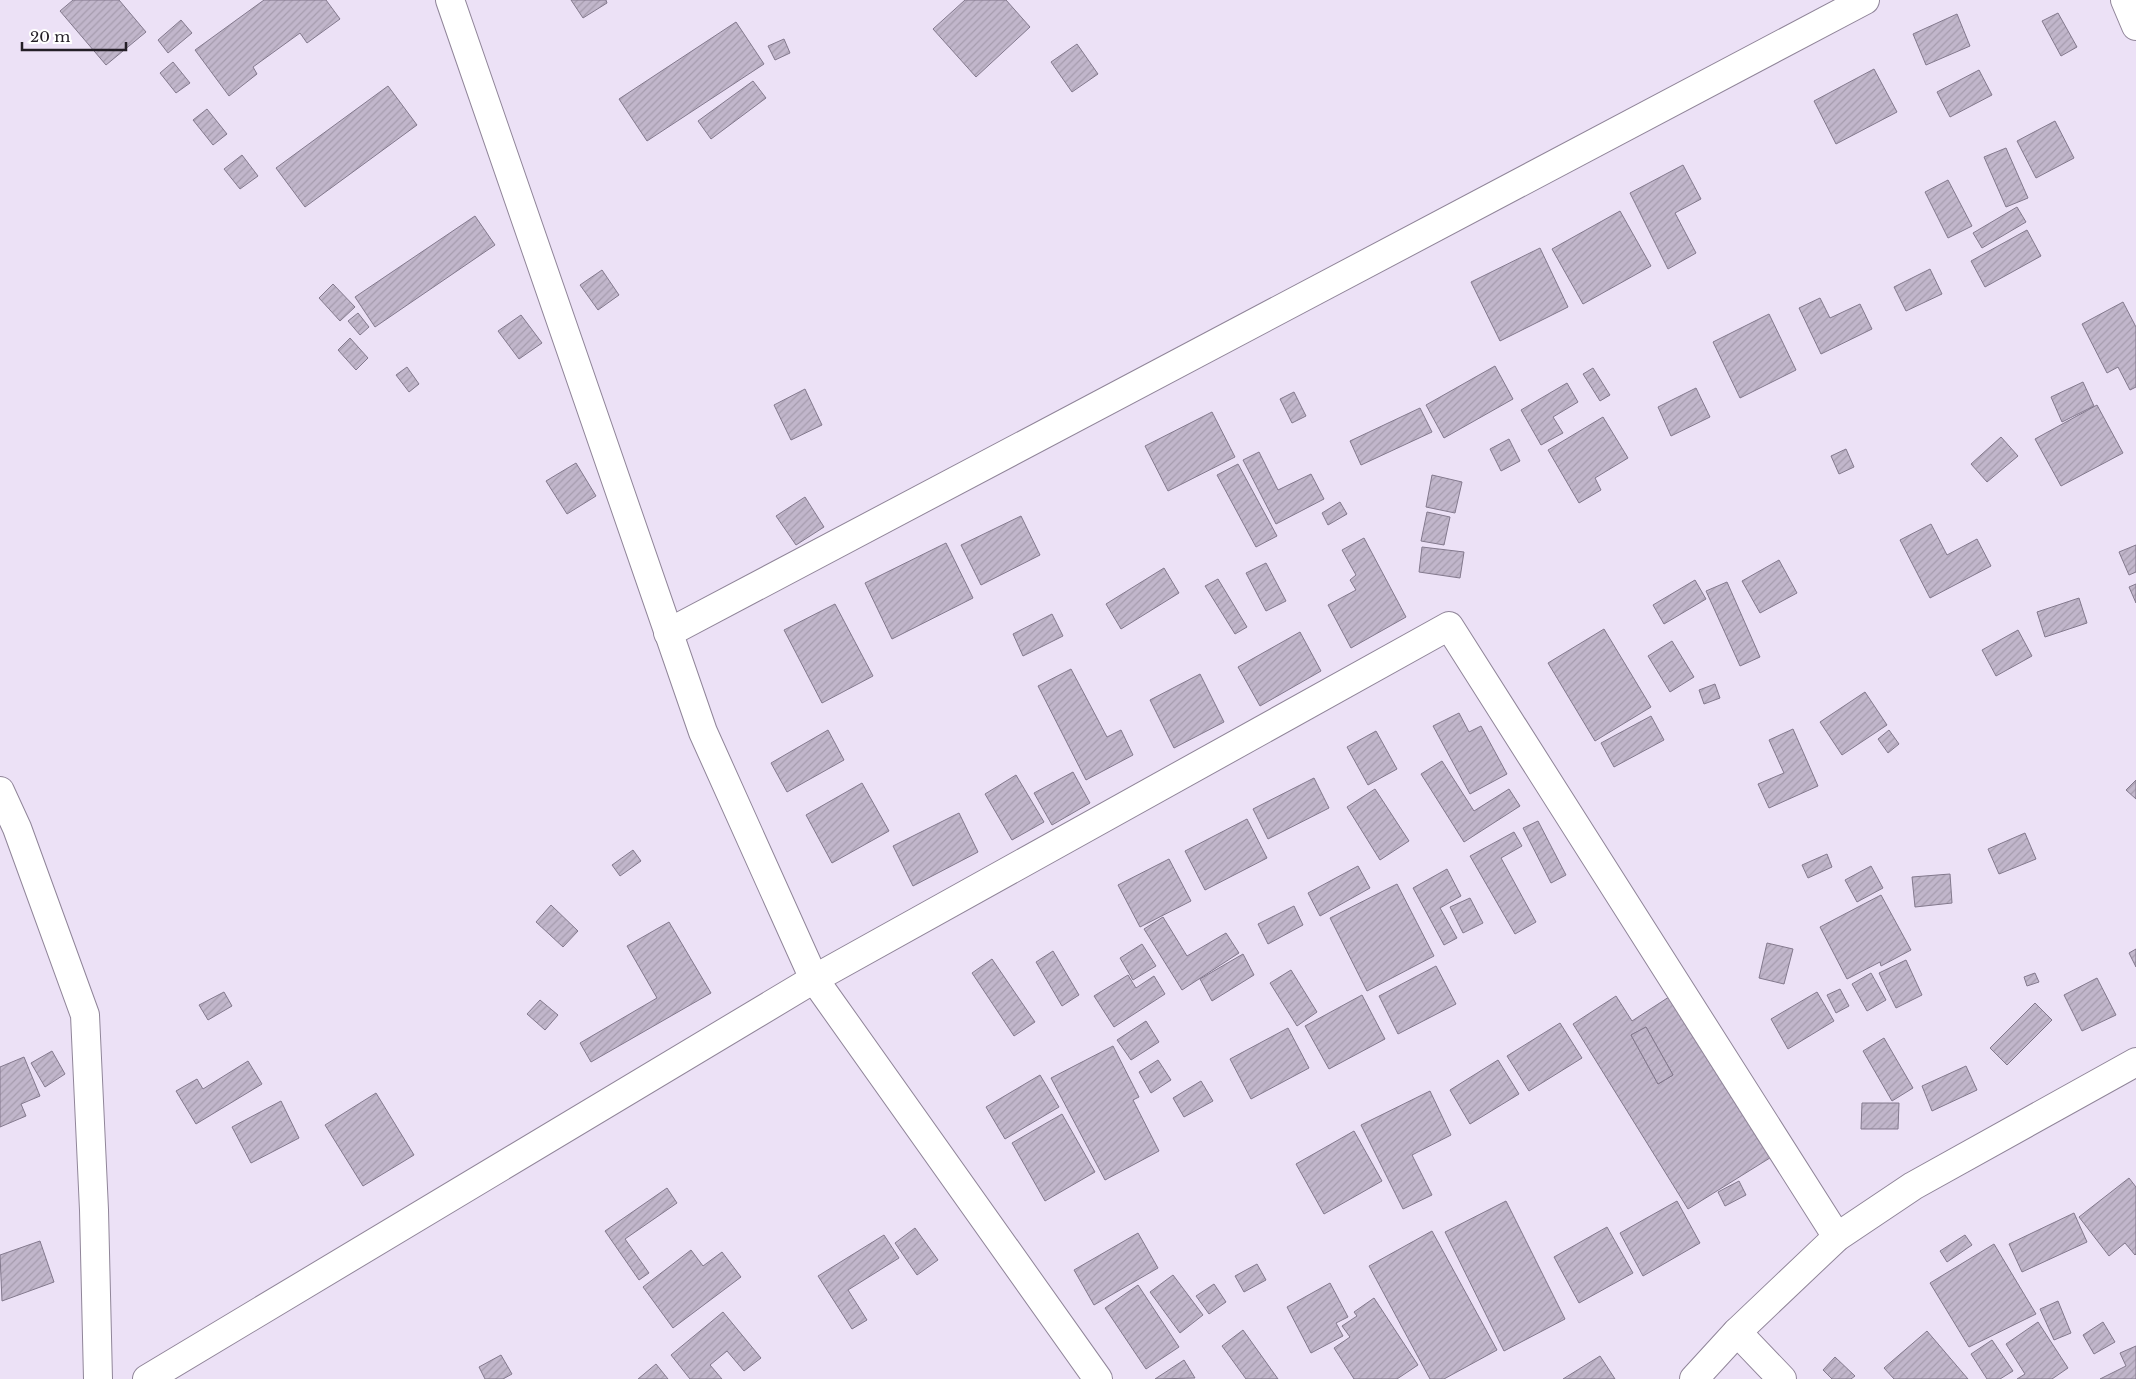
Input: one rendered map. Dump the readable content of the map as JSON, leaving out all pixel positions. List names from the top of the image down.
{
  "scale_bar": "20 m"
}
